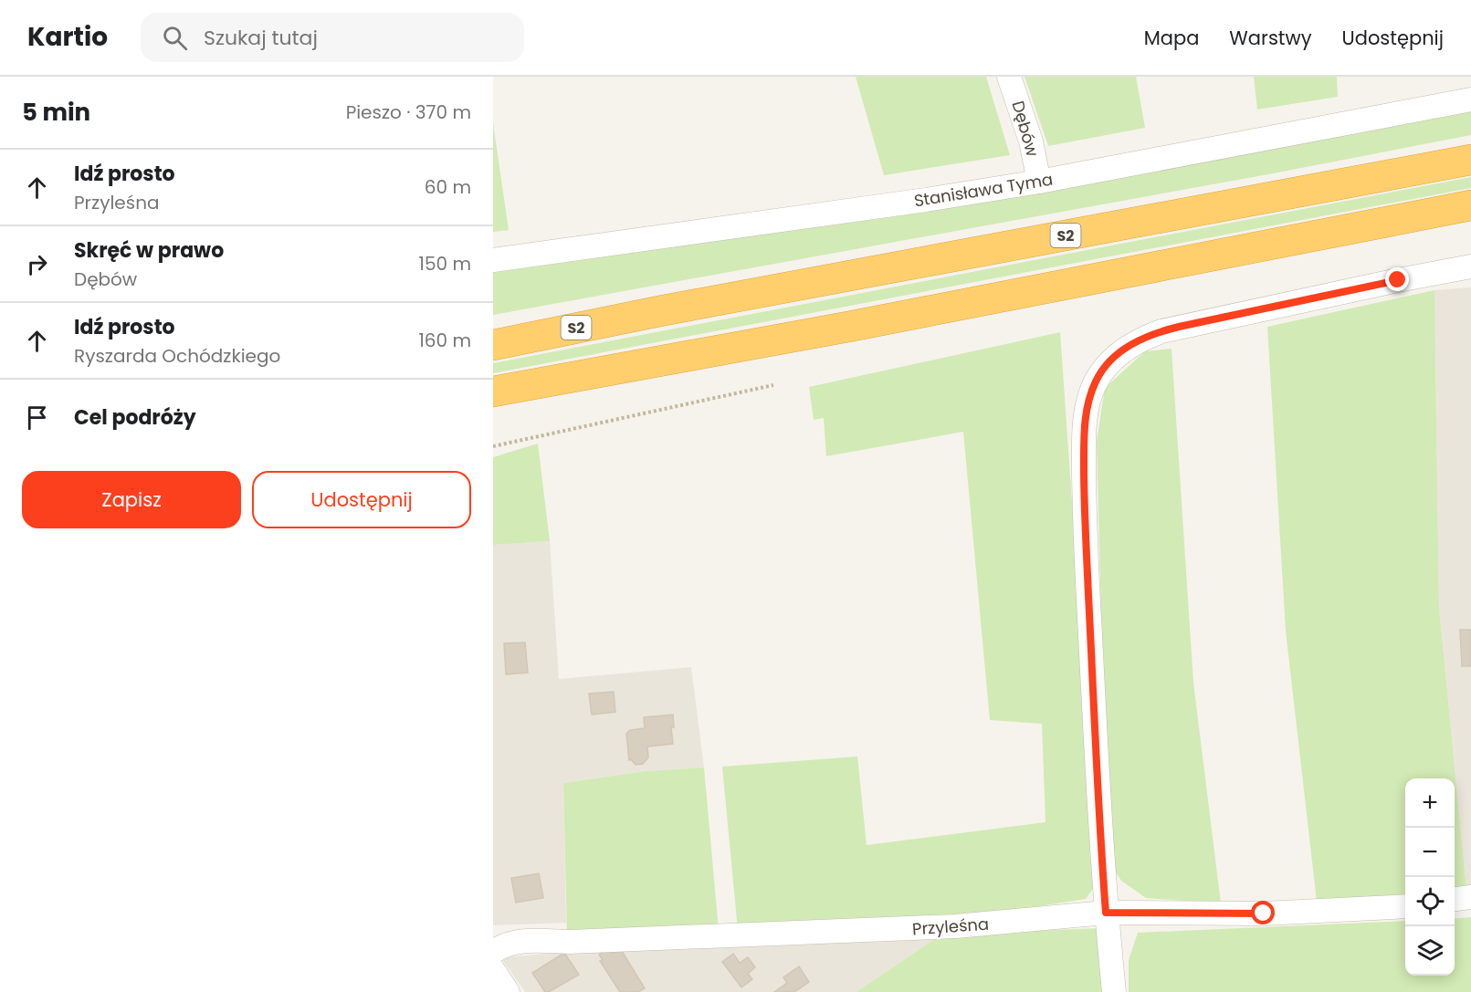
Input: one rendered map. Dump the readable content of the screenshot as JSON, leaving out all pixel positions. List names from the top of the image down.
{
  "streets": {
    "highway": ["S2"],
    "street": ["Dębów", "Stanisława Tyma", "Przyleśna"]
  },
  "crossings": [
    ["Dębów", "Stanisława Tyma"]
  ],
  "page": {
    "header": "Kartio",
    "search": "Szukaj tutaj",
    "nav": ["Mapa", "Warstwy", "Udostępnij"],
    "heading": ["5 min", "Pieszo · 370 m"],
    "list": [
      ["Idź prosto", "Przyleśna", "60 m"],
      ["Skręć w prawo", "Dębów", "150 m"],
      ["Idź prosto", "Ryszarda Ochódzkiego", "160 m"],
      "Cel podróży"
    ],
    "buttons": ["Zapisz", "Udostępnij"],
    "map_buttons": ["+", "−"]
  }
}
